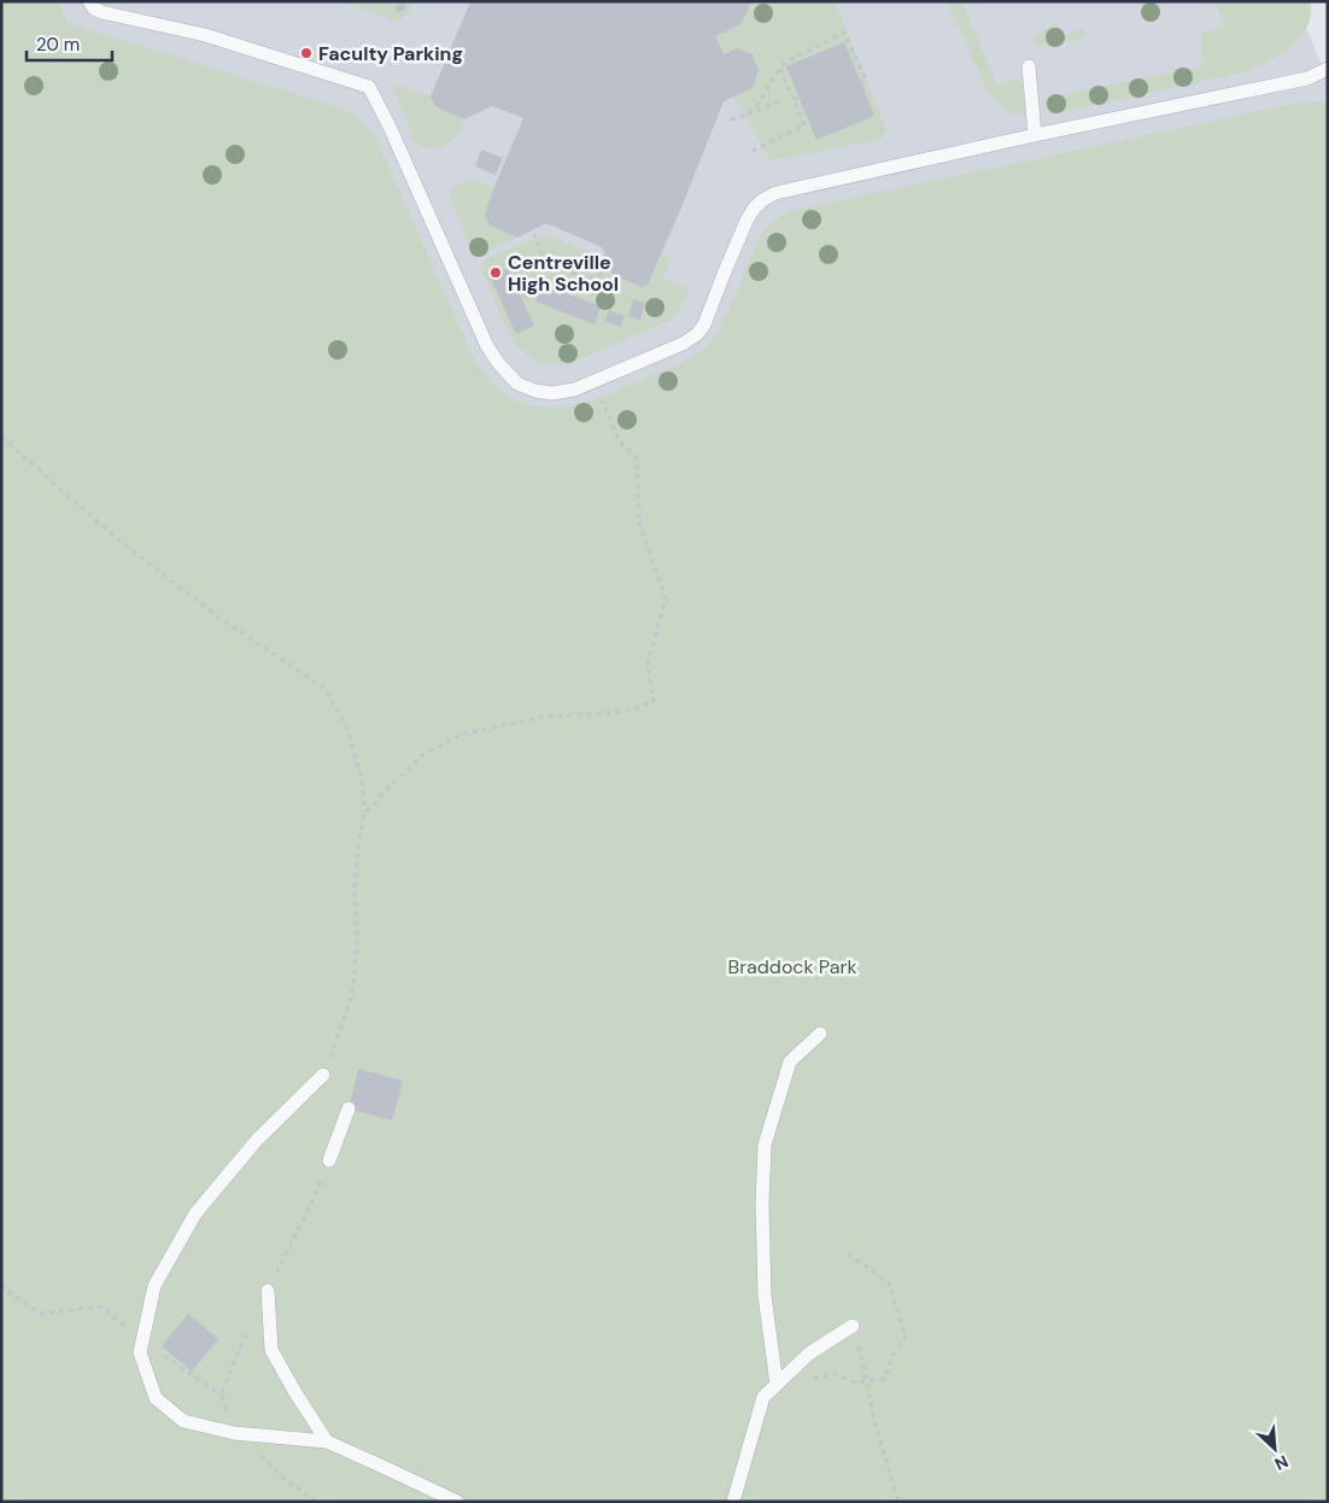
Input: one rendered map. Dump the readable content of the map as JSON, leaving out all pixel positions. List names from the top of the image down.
{
  "parks": ["Braddock Park"],
  "places": ["Faculty Parking", "Centreville High School"],
  "scale_bar": "20 m",
  "north": "bottom right"
}
